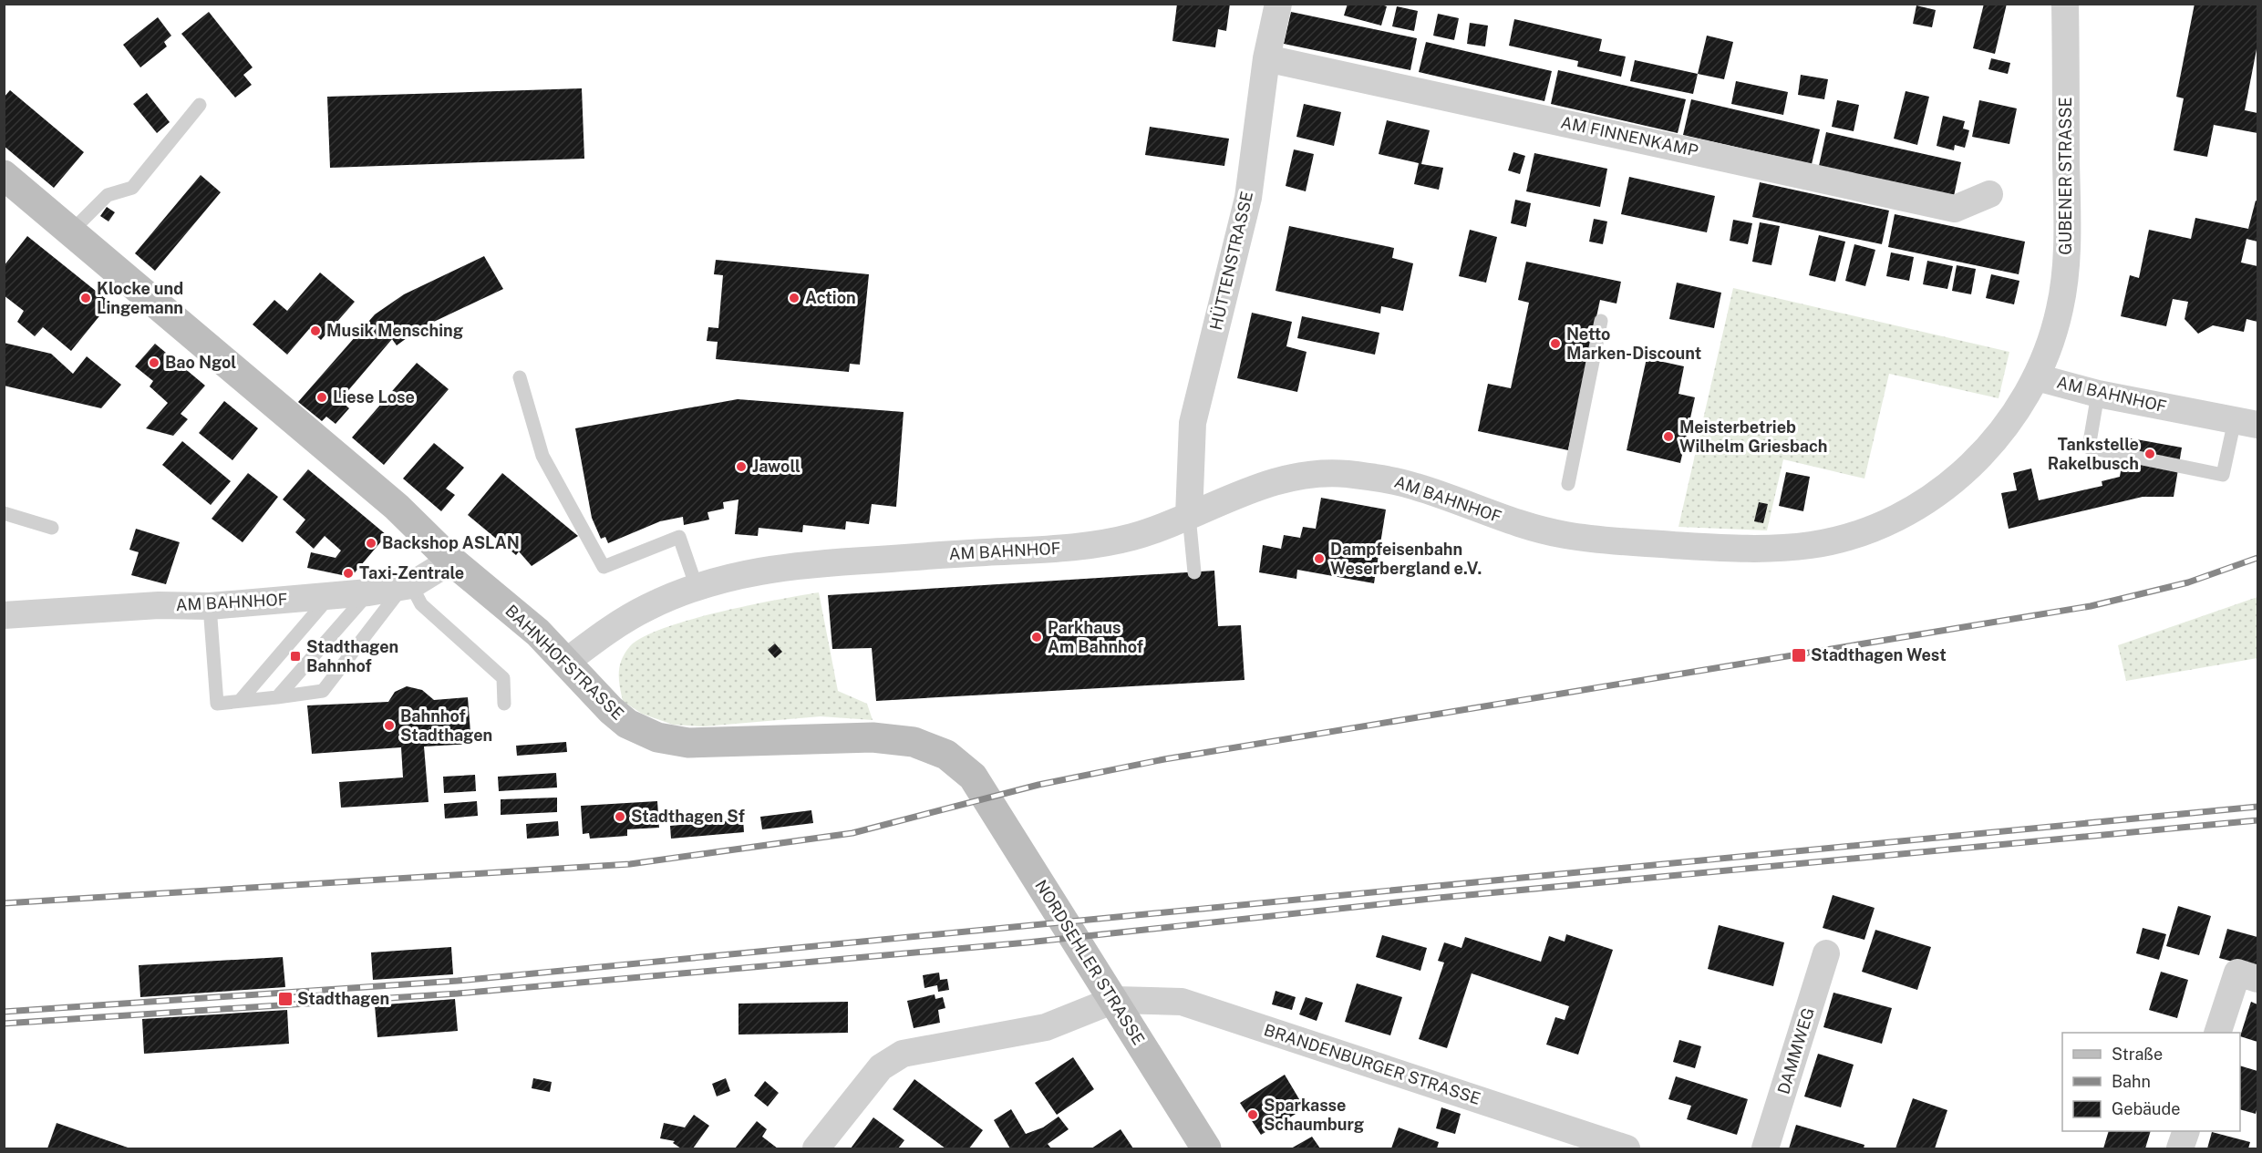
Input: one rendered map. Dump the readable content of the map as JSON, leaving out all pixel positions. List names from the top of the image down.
{
  "streets": {
    "main road": ["BAHNHOFSTRASSE", "NORDSEHLER STRASSE"],
    "street": [
      "AM FINNENKAMP",
      "GUBENER STRASSE",
      "HÜTTENSTRASSE",
      "AM BAHNHOF",
      "DAMMWEG",
      "BRANDENBURGER STRASSE"
    ]
  },
  "crossings": [
    ["AM FINNENKAMP", "HÜTTENSTRASSE"],
    ["GUBENER STRASSE", "AM BAHNHOF"],
    ["HÜTTENSTRASSE", "AM BAHNHOF"],
    ["AM BAHNHOF", "BAHNHOFSTRASSE"],
    ["BAHNHOFSTRASSE", "NORDSEHLER STRASSE"],
    ["NORDSEHLER STRASSE", "BRANDENBURGER STRASSE"]
  ],
  "places": {
    "other": [
      "Klocke und Lingemann",
      "Action",
      "Musik Mensching",
      "Netto Marken-Discount",
      "Bao Ngol",
      "Liese Lose",
      "Meisterbetrieb Wilhelm Griesbach",
      "Tankstelle Rakelbusch",
      "Jawoll",
      "Backshop ASLAN",
      "Dampfeisenbahn Weserbergland e.V.",
      "Taxi-Zentrale",
      "Parkhaus Am Bahnhof",
      "Bahnhof Stadthagen",
      "Stadthagen Sf",
      "Sparkasse Schaumburg"
    ],
    "transit": ["Stadthagen West", "Stadthagen Bahnhof", "Stadthagen"]
  },
  "legend": ["Straße", "Bahn", "Gebäude"]
}
